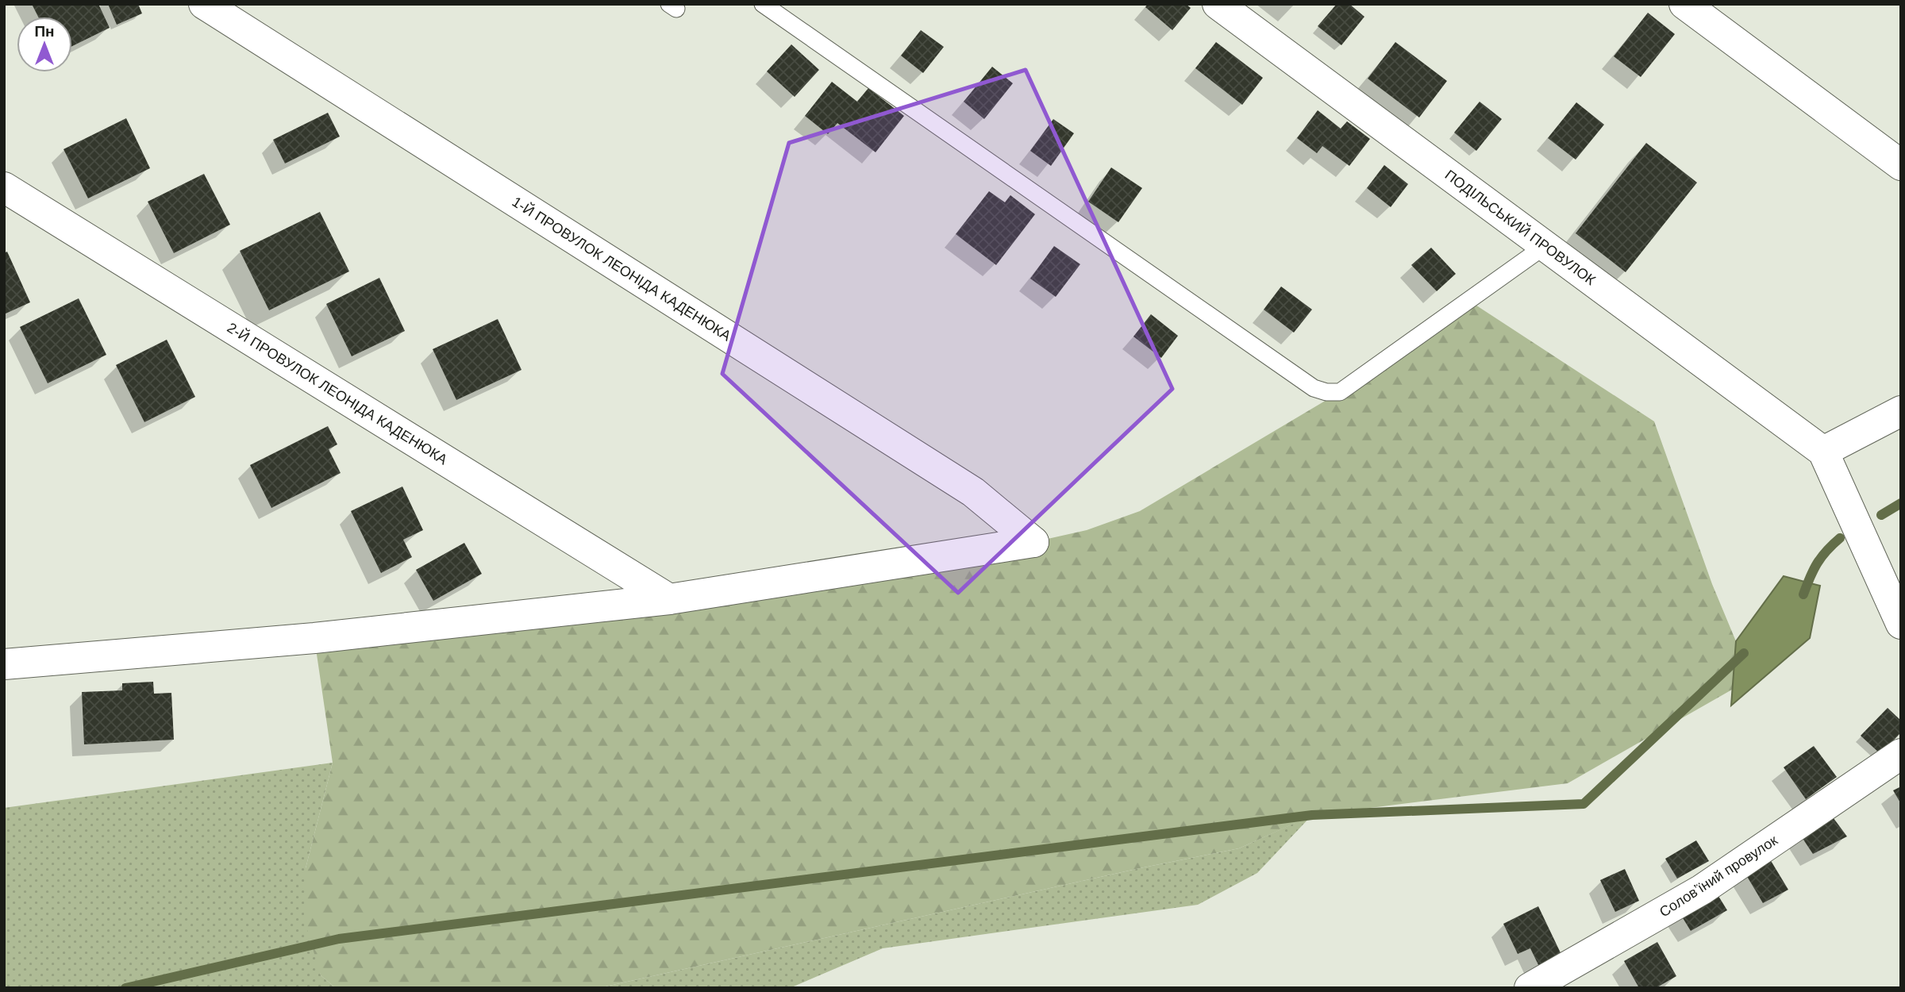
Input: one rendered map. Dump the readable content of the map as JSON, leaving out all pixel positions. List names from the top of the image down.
{
  "streets": {
    "street": [
      "ПОДІЛЬСЬКИЙ ПРОВУЛОК",
      "1-Й ПРОВУЛОК ЛЕОНІДА КАДЕНЮКА",
      "2-Й ПРОВУЛОК ЛЕОНІДА КАДЕНЮКА",
      "Соловʼїний провулок"
    ]
  },
  "crossings": [
    ["1-Й ПРОВУЛОК ЛЕОНІДА КАДЕНЮКА", "2-Й ПРОВУЛОК ЛЕОНІДА КАДЕНЮКА"]
  ],
  "north": "top"
}
